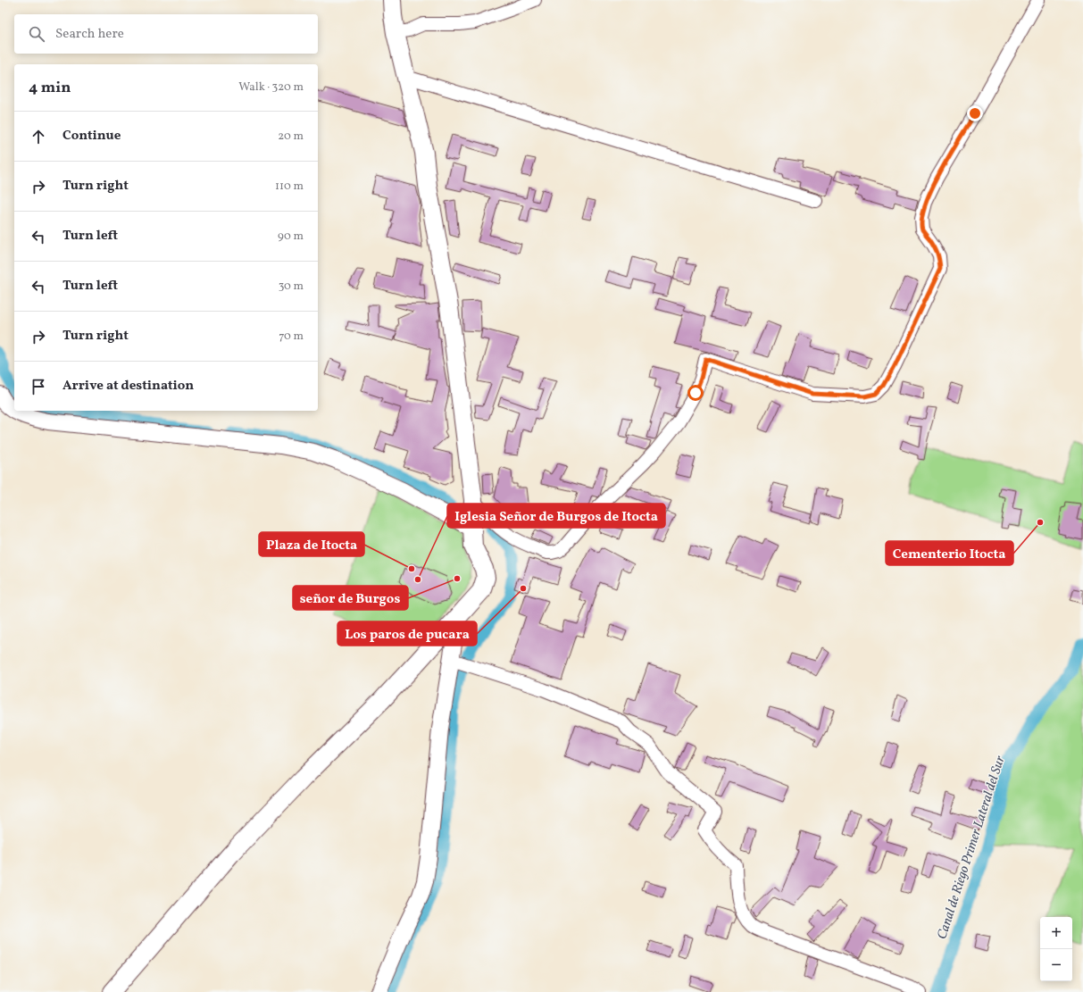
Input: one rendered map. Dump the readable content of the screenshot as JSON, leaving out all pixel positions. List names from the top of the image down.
{
  "water": ["Canal de Riego Primer Lateral del Sur"],
  "places": [
    "Cementerio Itocta",
    "Plaza de Itocta",
    "señor de Burgos",
    "Iglesia Señor de Burgos de Itocta",
    "Los paros de pucara"
  ],
  "page": {
    "search": "Search here",
    "heading": ["4 min", "Walk · 320 m"],
    "list": [
      ["Continue", "20 m"],
      ["Turn right", "110 m"],
      ["Turn left", "90 m"],
      ["Turn left", "30 m"],
      ["Turn right", "70 m"],
      "Arrive at destination"
    ],
    "map_buttons": ["+", "−"]
  }
}
